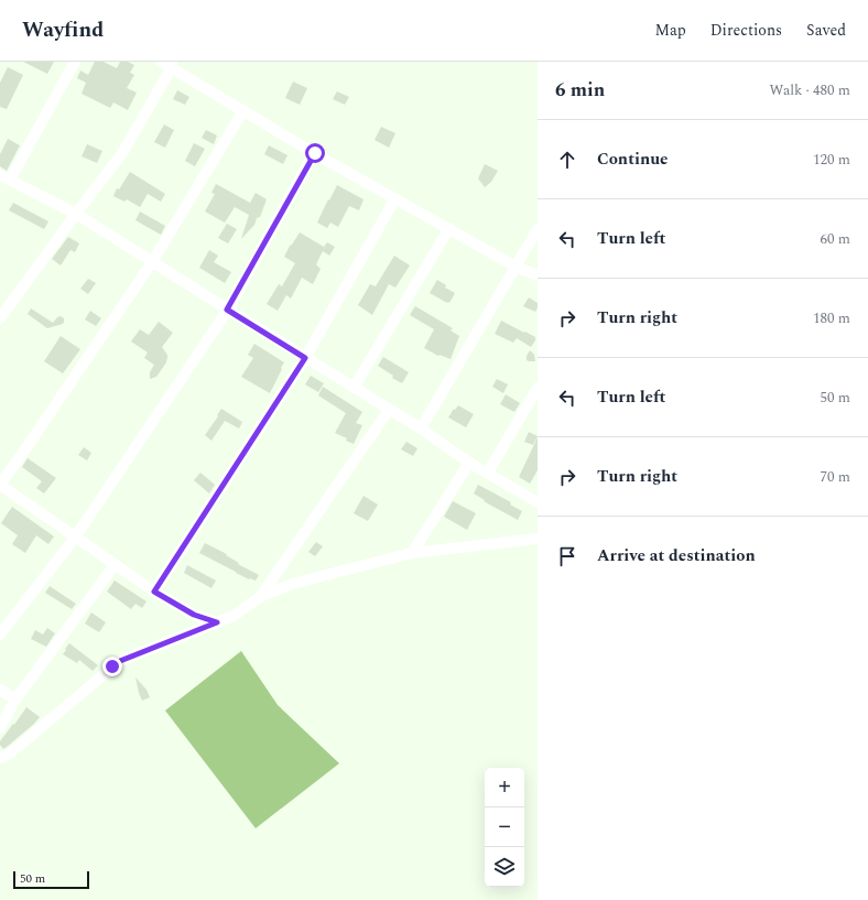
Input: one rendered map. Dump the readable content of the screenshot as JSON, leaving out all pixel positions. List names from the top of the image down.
{
  "scale_bar": "50 m",
  "page": {
    "header": "Wayfind",
    "nav": ["Map", "Directions", "Saved"],
    "heading": ["6 min", "Walk · 480 m"],
    "list": [
      ["Continue", "120 m"],
      ["Turn left", "60 m"],
      ["Turn right", "180 m"],
      ["Turn left", "50 m"],
      ["Turn right", "70 m"],
      "Arrive at destination"
    ],
    "map_buttons": ["+", "−"],
    "scale": "50 m"
  }
}
